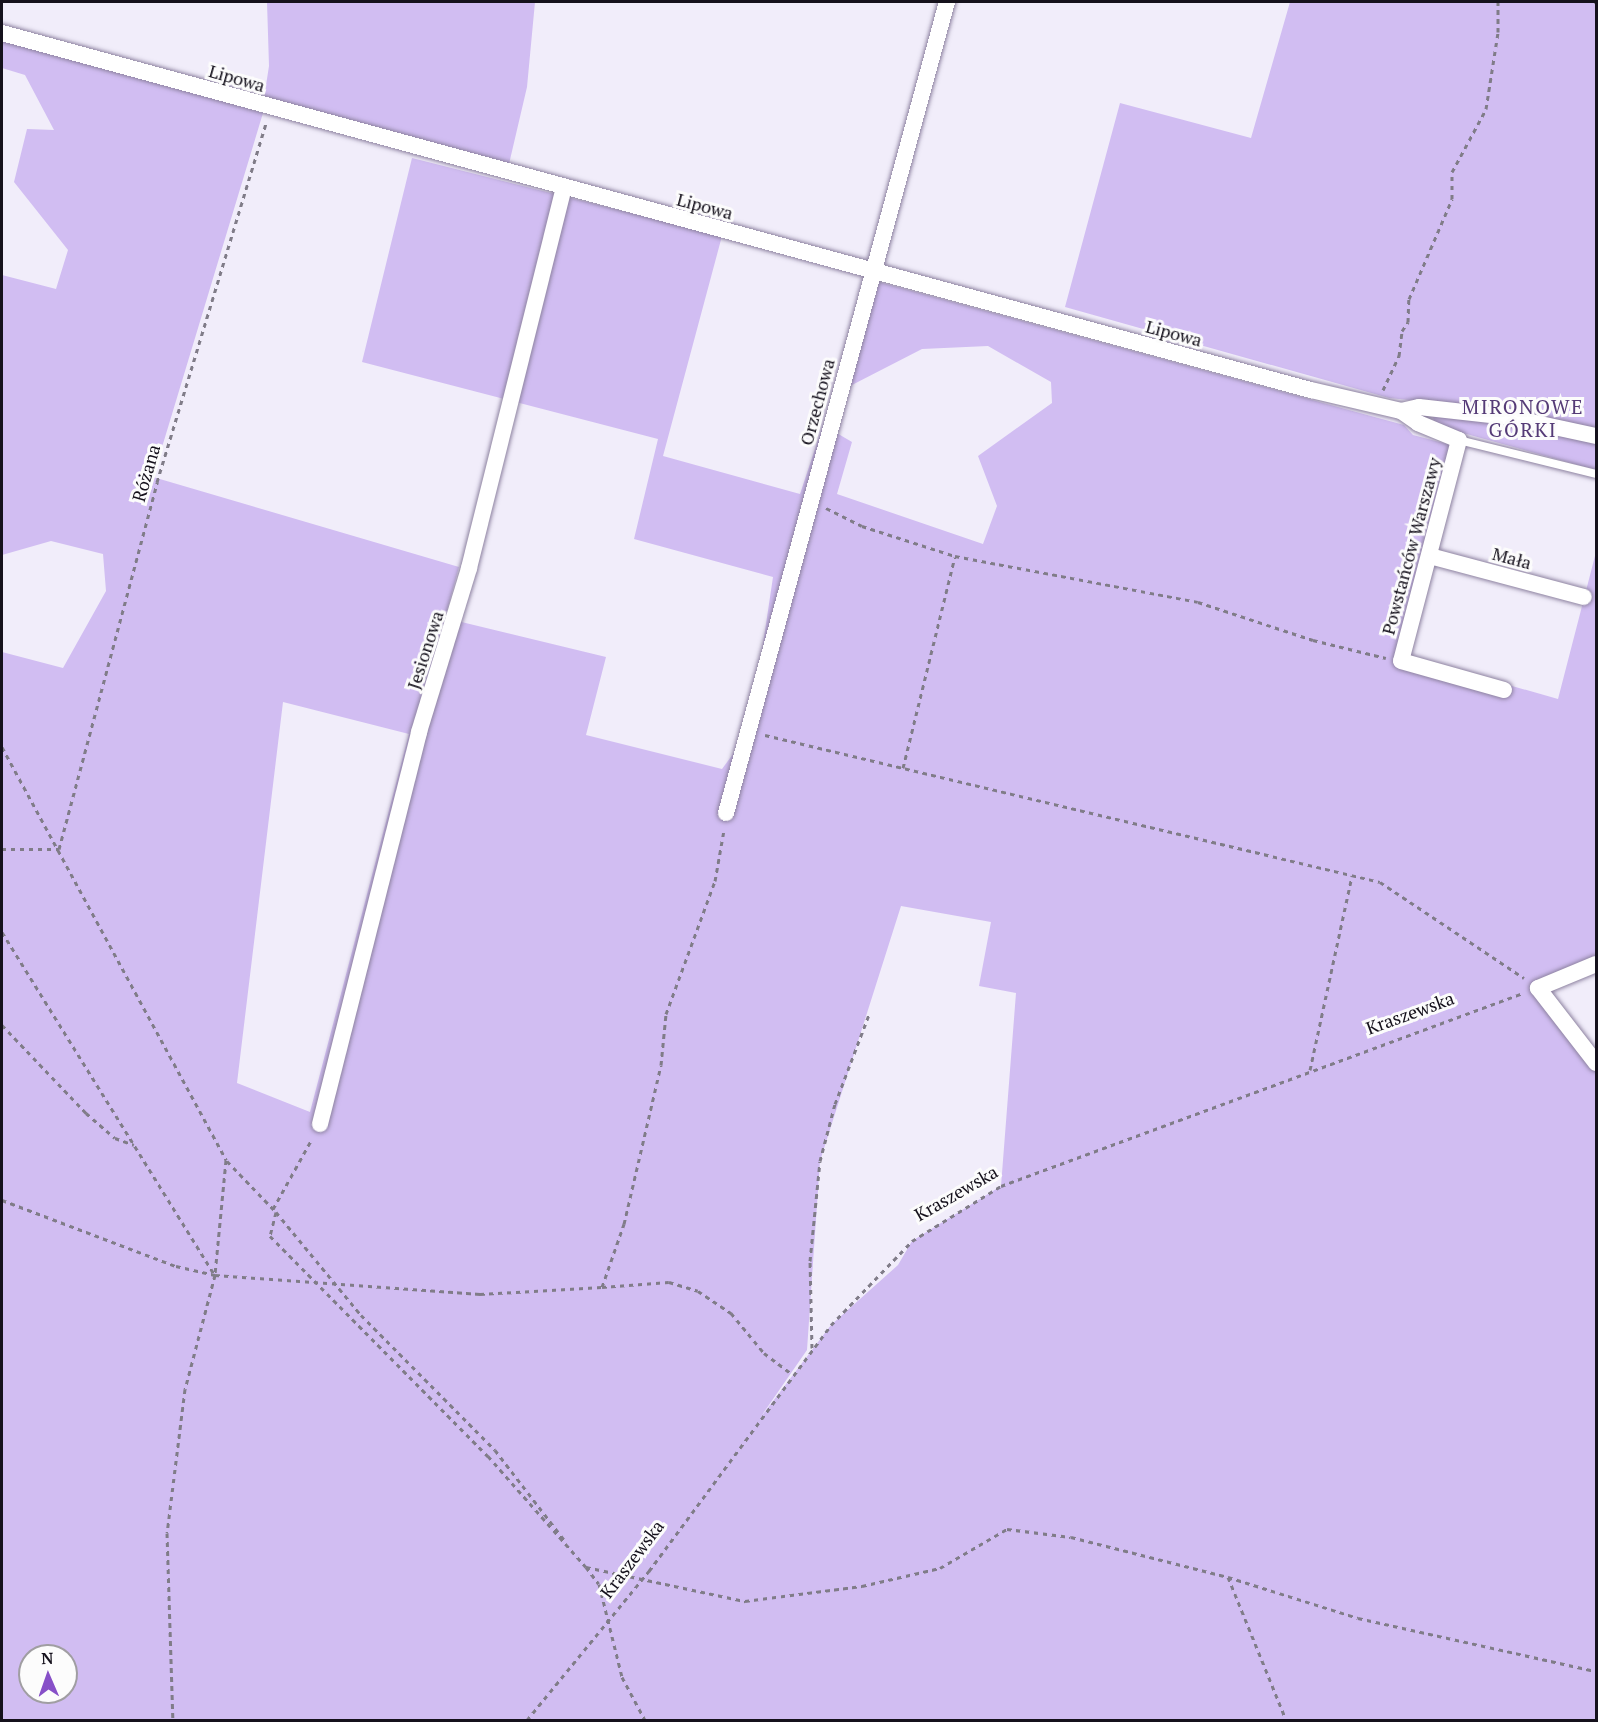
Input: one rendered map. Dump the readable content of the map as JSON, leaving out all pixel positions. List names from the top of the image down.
{
  "streets": {
    "street": [
      "Lipowa",
      "Orzechowa",
      "Powstańców Warszawy",
      "Mała",
      "Jesionowa"
    ],
    "path": ["Różana", "Kraszewska"]
  },
  "crossings": [
    ["Lipowa", "Orzechowa"],
    ["Lipowa", "Różana"],
    ["Lipowa", "Powstańców Warszawy"],
    ["Lipowa", "Jesionowa"],
    ["Powstańców Warszawy", "Mała"]
  ],
  "districts": ["MIRONOWE GÓRKI"],
  "north": "top"
}
